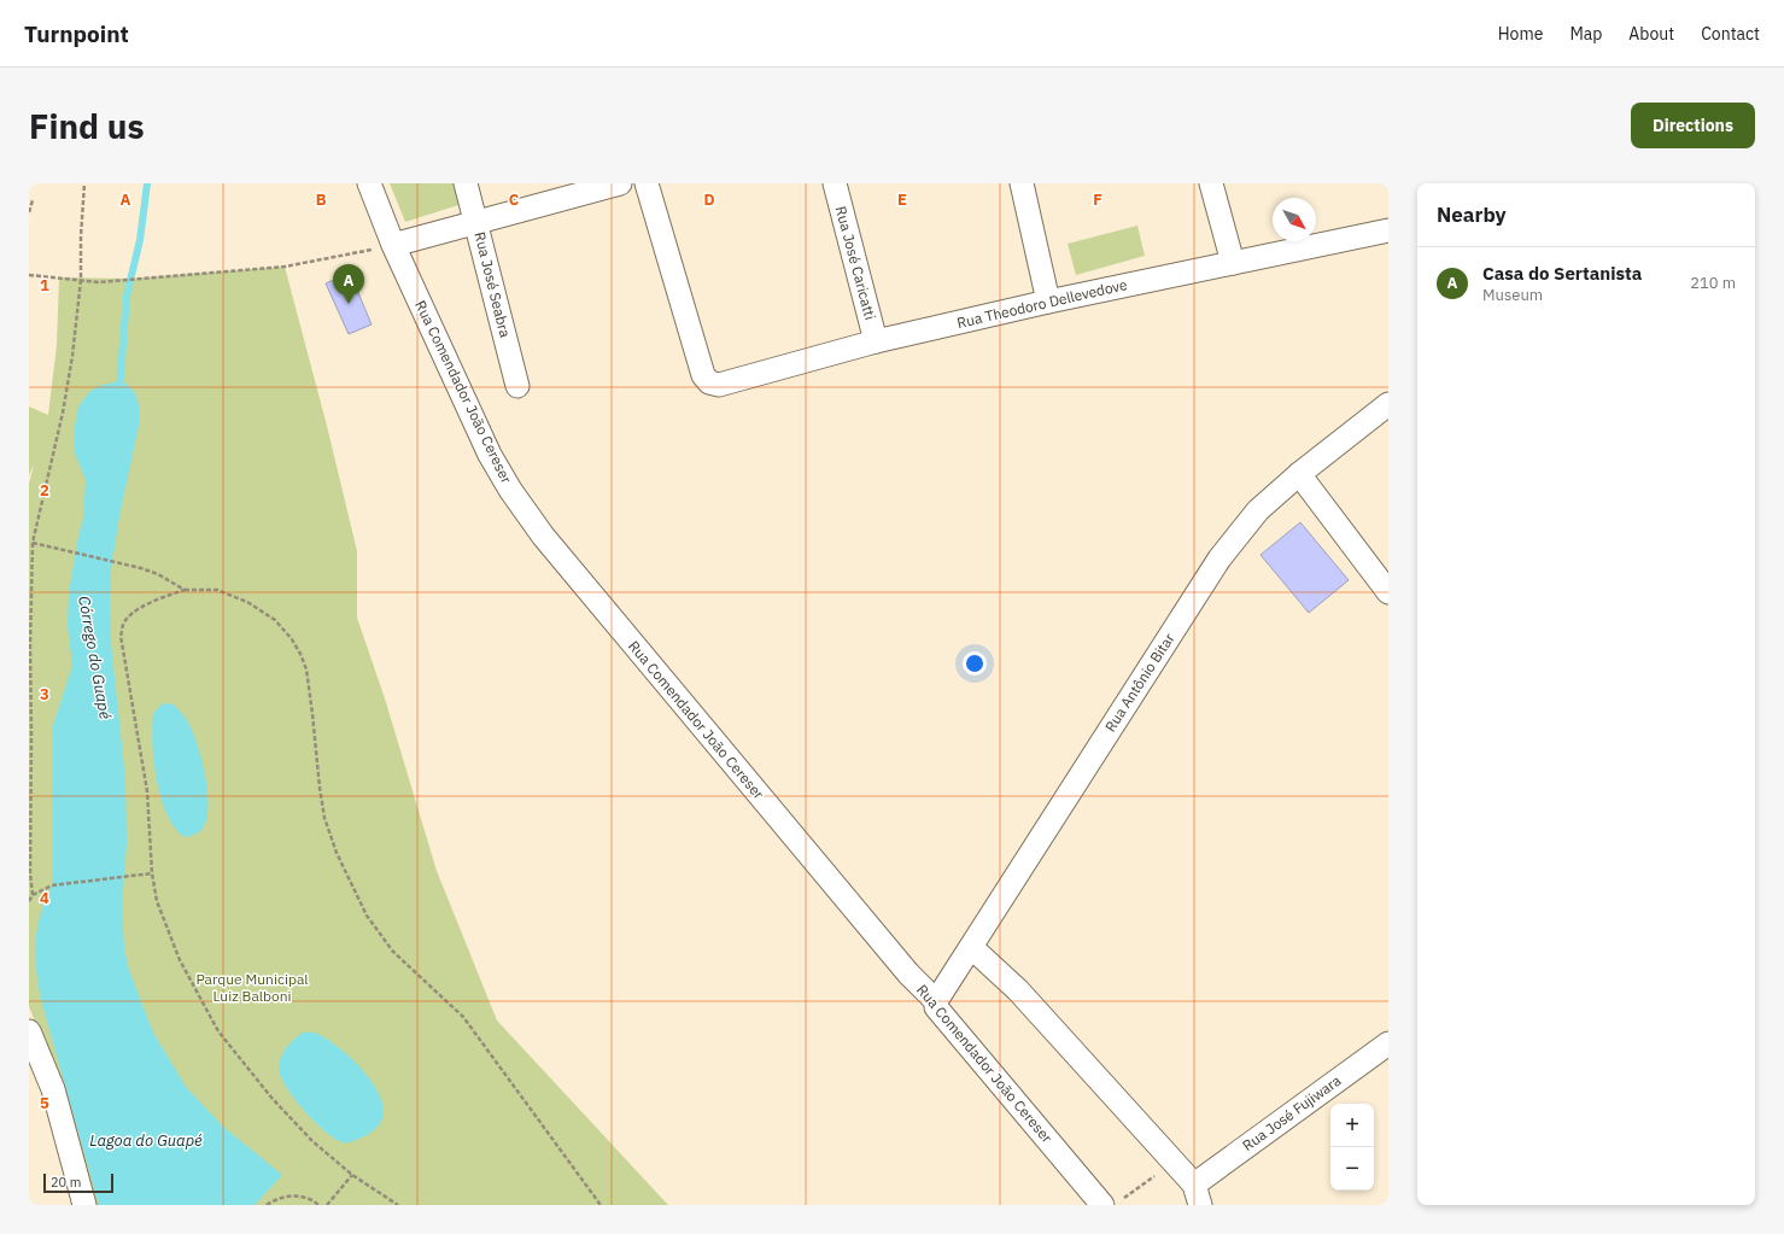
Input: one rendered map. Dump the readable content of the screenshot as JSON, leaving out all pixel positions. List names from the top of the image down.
{
  "streets": {
    "street": [
      "Rua José Caricatti",
      "Rua José Seabra",
      "Rua Theodoro Dellevedove",
      "Rua Comendador João Cereser",
      "Rua Antônio Bitar",
      "Rua José Fujiwara"
    ]
  },
  "crossings": [
    ["Rua José Caricatti", "Rua Theodoro Dellevedove"],
    ["Rua Comendador João Cereser", "Rua Antônio Bitar"]
  ],
  "water": ["Córrego do Guapé", "Lagoa do Guapé"],
  "parks": ["Parque Municipal Luiz Balboni"],
  "scale_bar": "20 m",
  "north": "bottom right",
  "page": {
    "header": "Turnpoint",
    "nav": [
      "Home",
      "Map",
      "About",
      "Contact"
    ],
    "buttons": "Directions",
    "title": "Find us",
    "heading": "Nearby",
    "list": [
      {
        "mark": "A",
        "name": "Casa do Sertanista",
        "note": "Museum",
        "value": "210 m"
      }
    ],
    "pins": "A",
    "map_buttons": ["+", "−"],
    "scale": "20 m"
  },
  "grid": {
    "columns": [
      "A",
      "B",
      "C",
      "D",
      "E",
      "F"
    ],
    "rows": [
      "1",
      "2",
      "3",
      "4",
      "5"
    ]
  }
}
